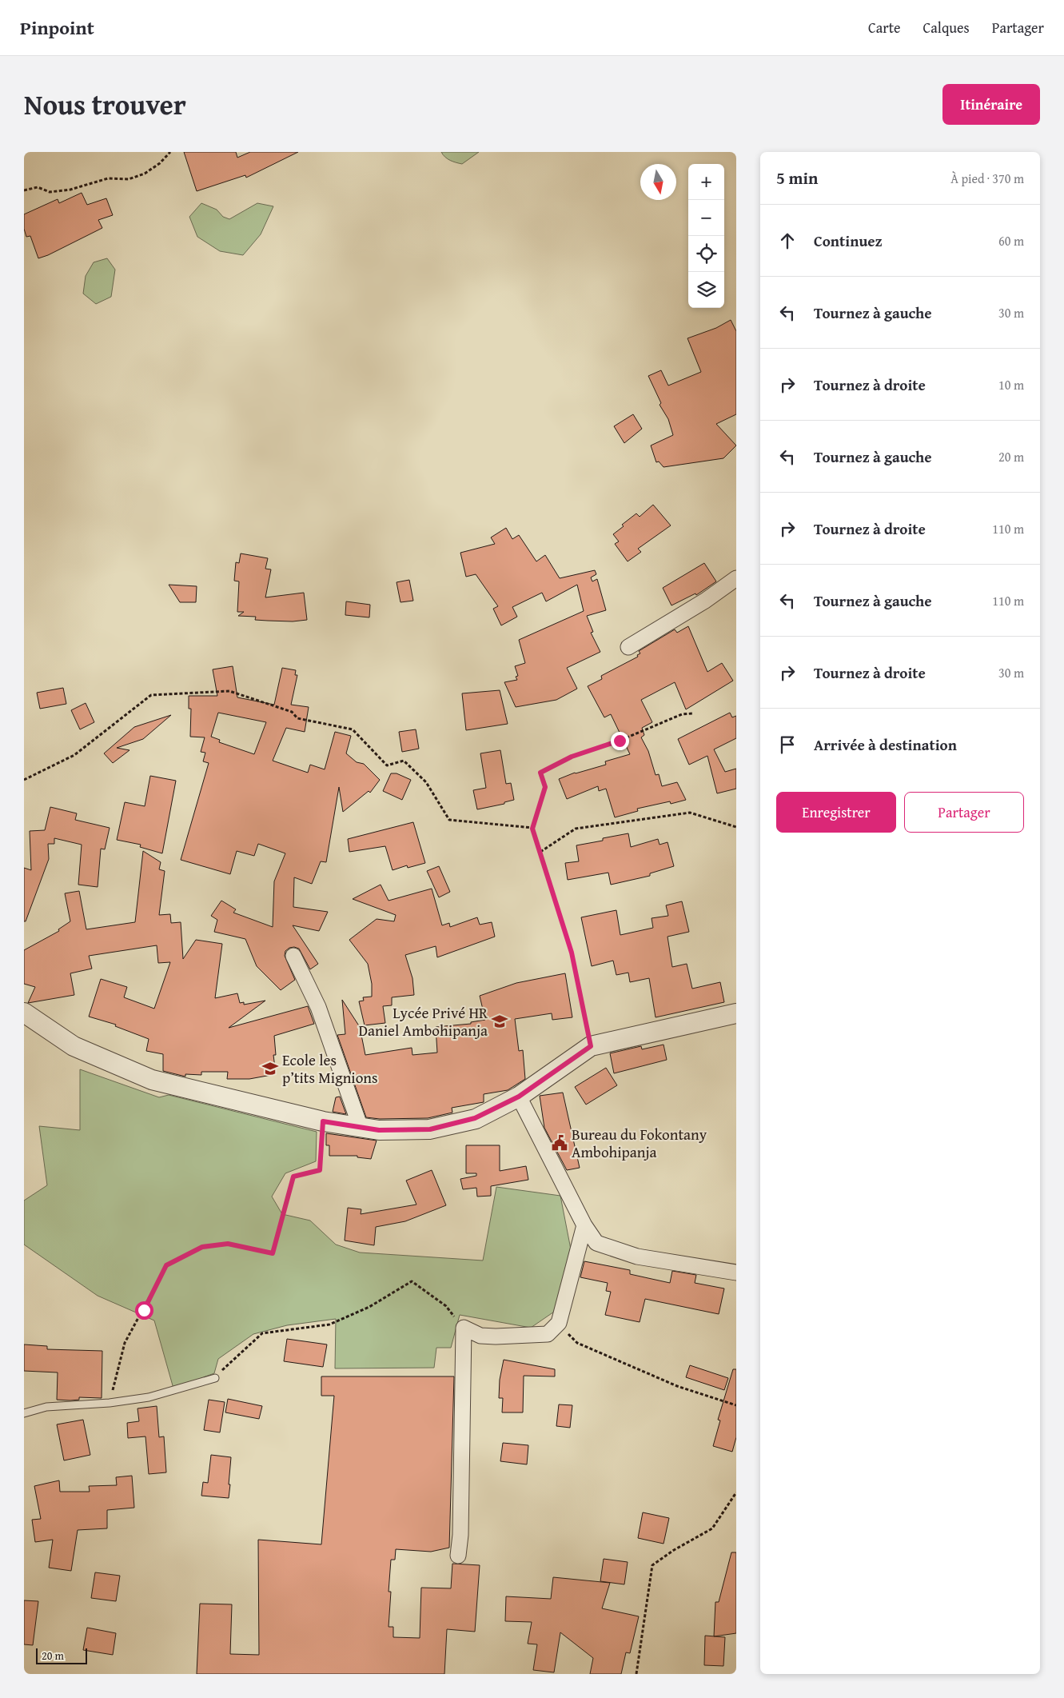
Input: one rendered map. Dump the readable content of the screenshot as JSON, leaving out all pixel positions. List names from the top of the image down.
{
  "places": {
    "school or university": ["Lycée Privé HR Daniel Ambohipanja", "Ecole les p’tits Mignions"],
    "public building": ["Bureau du Fokontany Ambohipanja"]
  },
  "scale_bar": "20 m",
  "north": "bottom",
  "page": {
    "header": "Pinpoint",
    "nav": ["Carte", "Calques", "Partager"],
    "title": "Nous trouver",
    "buttons": [
      "Itinéraire",
      ["Enregistrer", "Partager"]
    ],
    "heading": ["5 min", "À pied · 370 m"],
    "map_buttons": ["+", "−"],
    "list": [
      ["Continuez", "60 m"],
      ["Tournez à gauche", "30 m"],
      ["Tournez à droite", "10 m"],
      ["Tournez à gauche", "20 m"],
      ["Tournez à droite", "110 m"],
      ["Tournez à gauche", "110 m"],
      ["Tournez à droite", "30 m"],
      "Arrivée à destination"
    ],
    "scale": "20 m"
  }
}
